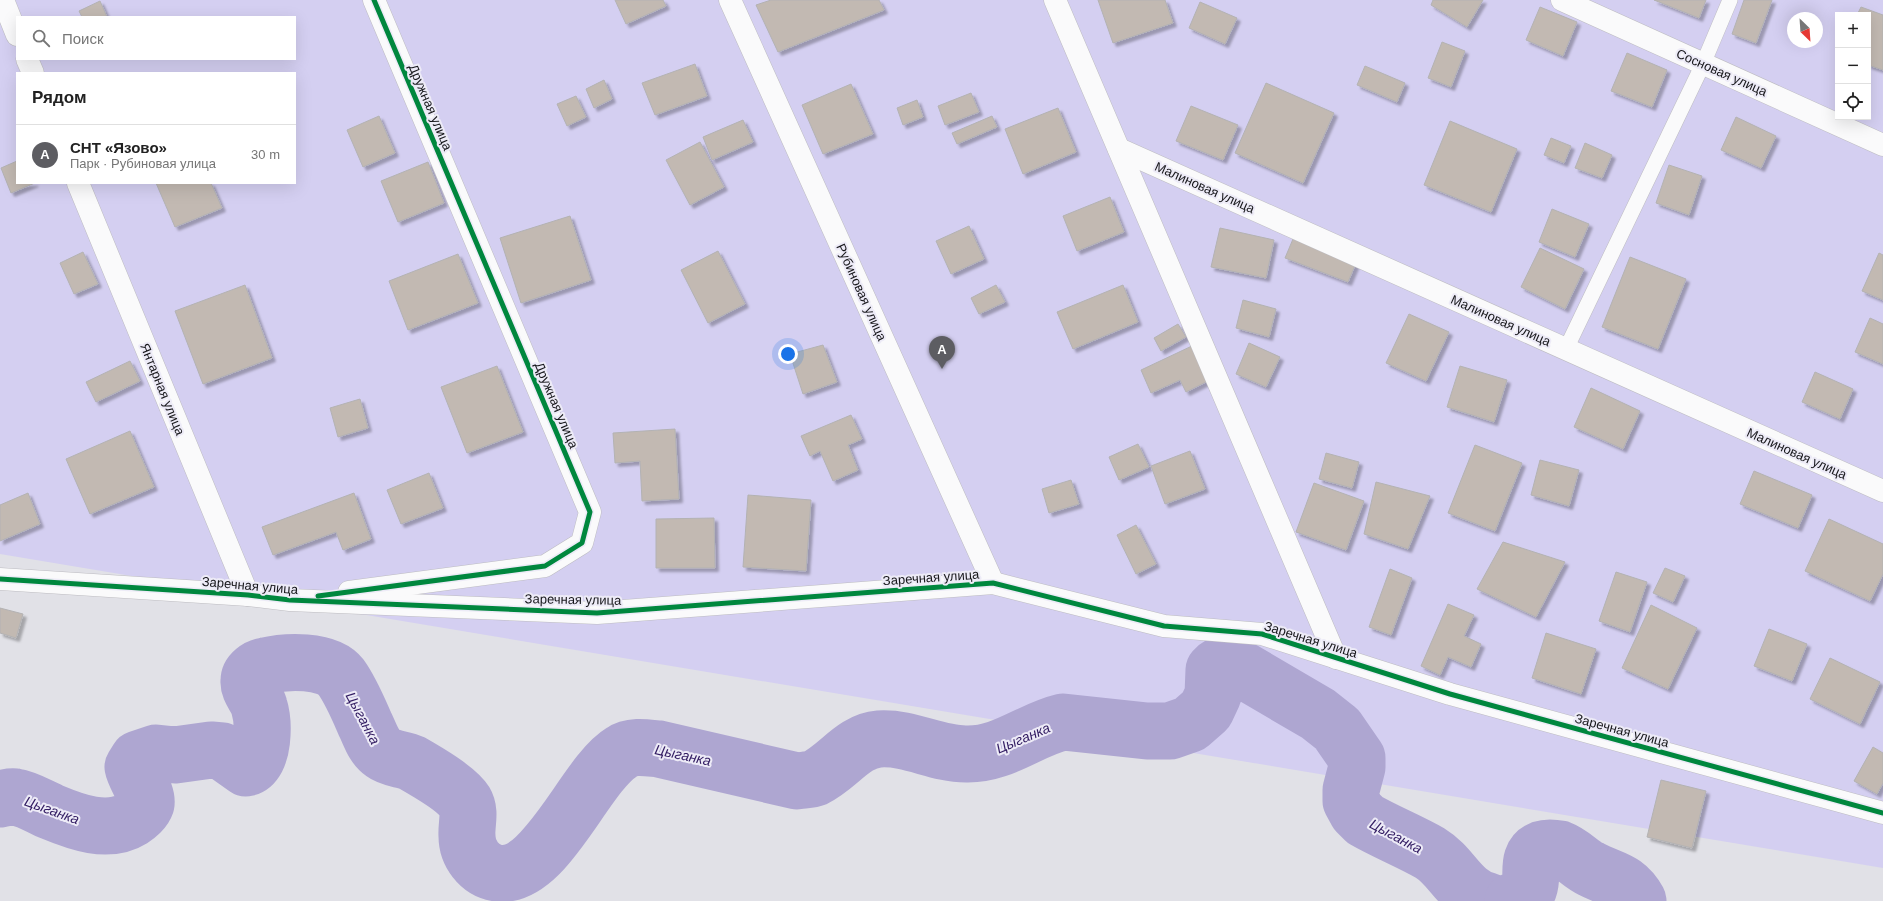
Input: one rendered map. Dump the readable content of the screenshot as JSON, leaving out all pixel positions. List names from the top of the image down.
{
  "streets": {
    "street": [
      "Сосновая улица",
      "Дружная улица",
      "Малиновая улица",
      "Рубиновая улица",
      "Янтарная улица",
      "Заречная улица"
    ]
  },
  "crossings": [
    ["Дружная улица", "Заречная улица"],
    ["Рубиновая улица", "Заречная улица"],
    ["Янтарная улица", "Заречная улица"]
  ],
  "water": ["Цыганка"],
  "north": "bottom right",
  "page": {
    "map_buttons": ["+", "−"],
    "search": "Поиск",
    "heading": "Рядом",
    "list": [
      {
        "mark": "A",
        "name": "СНТ «Язово»",
        "note": "Парк · Рубиновая улица",
        "value": "30 m"
      }
    ],
    "pins": "A"
  }
}
